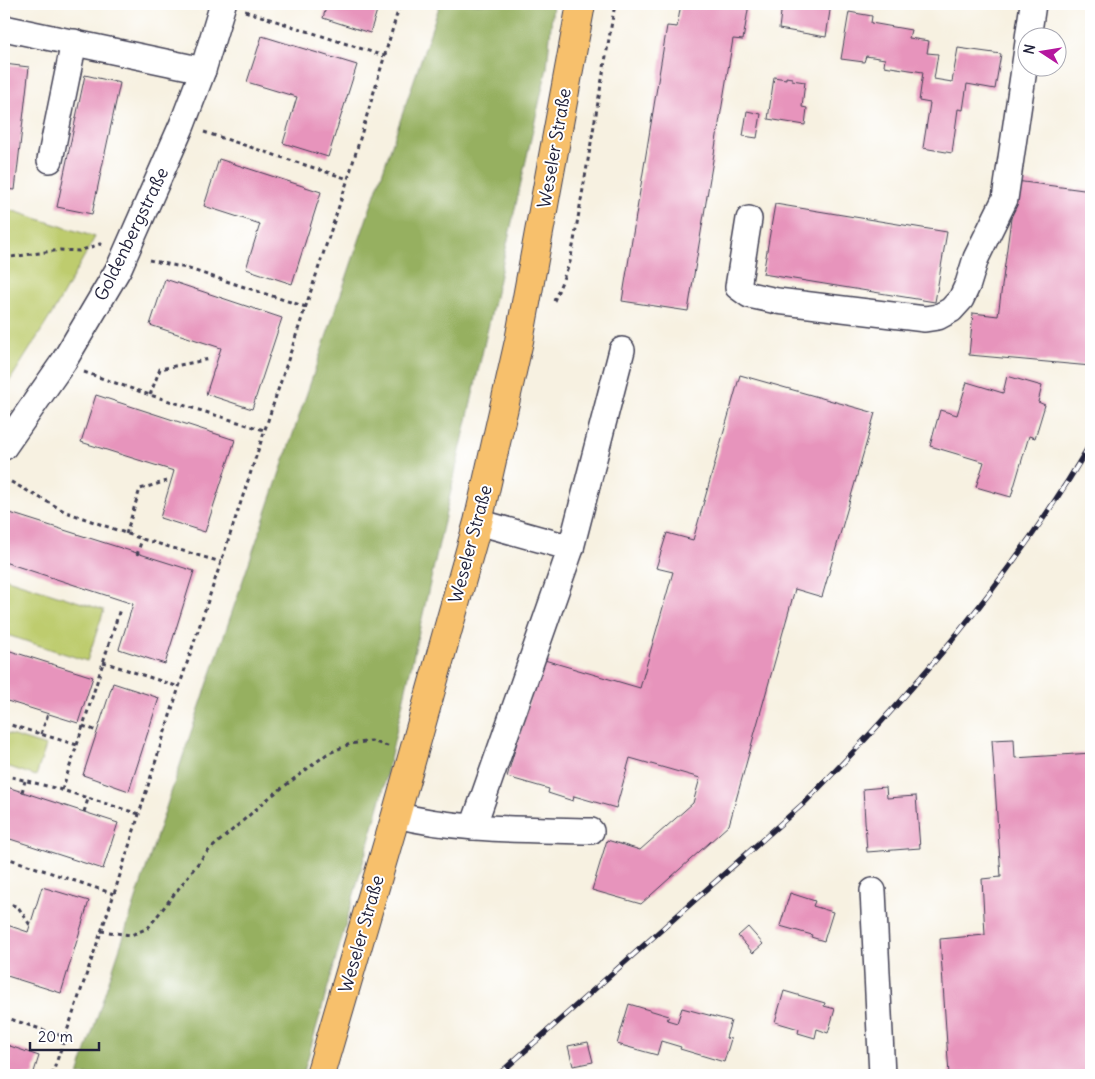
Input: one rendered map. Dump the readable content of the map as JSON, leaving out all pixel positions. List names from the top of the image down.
{
  "streets": {
    "main road": ["Weseler Straße"],
    "street": ["Goldenbergstraße"]
  },
  "scale_bar": "20 m",
  "north": "left"
}
